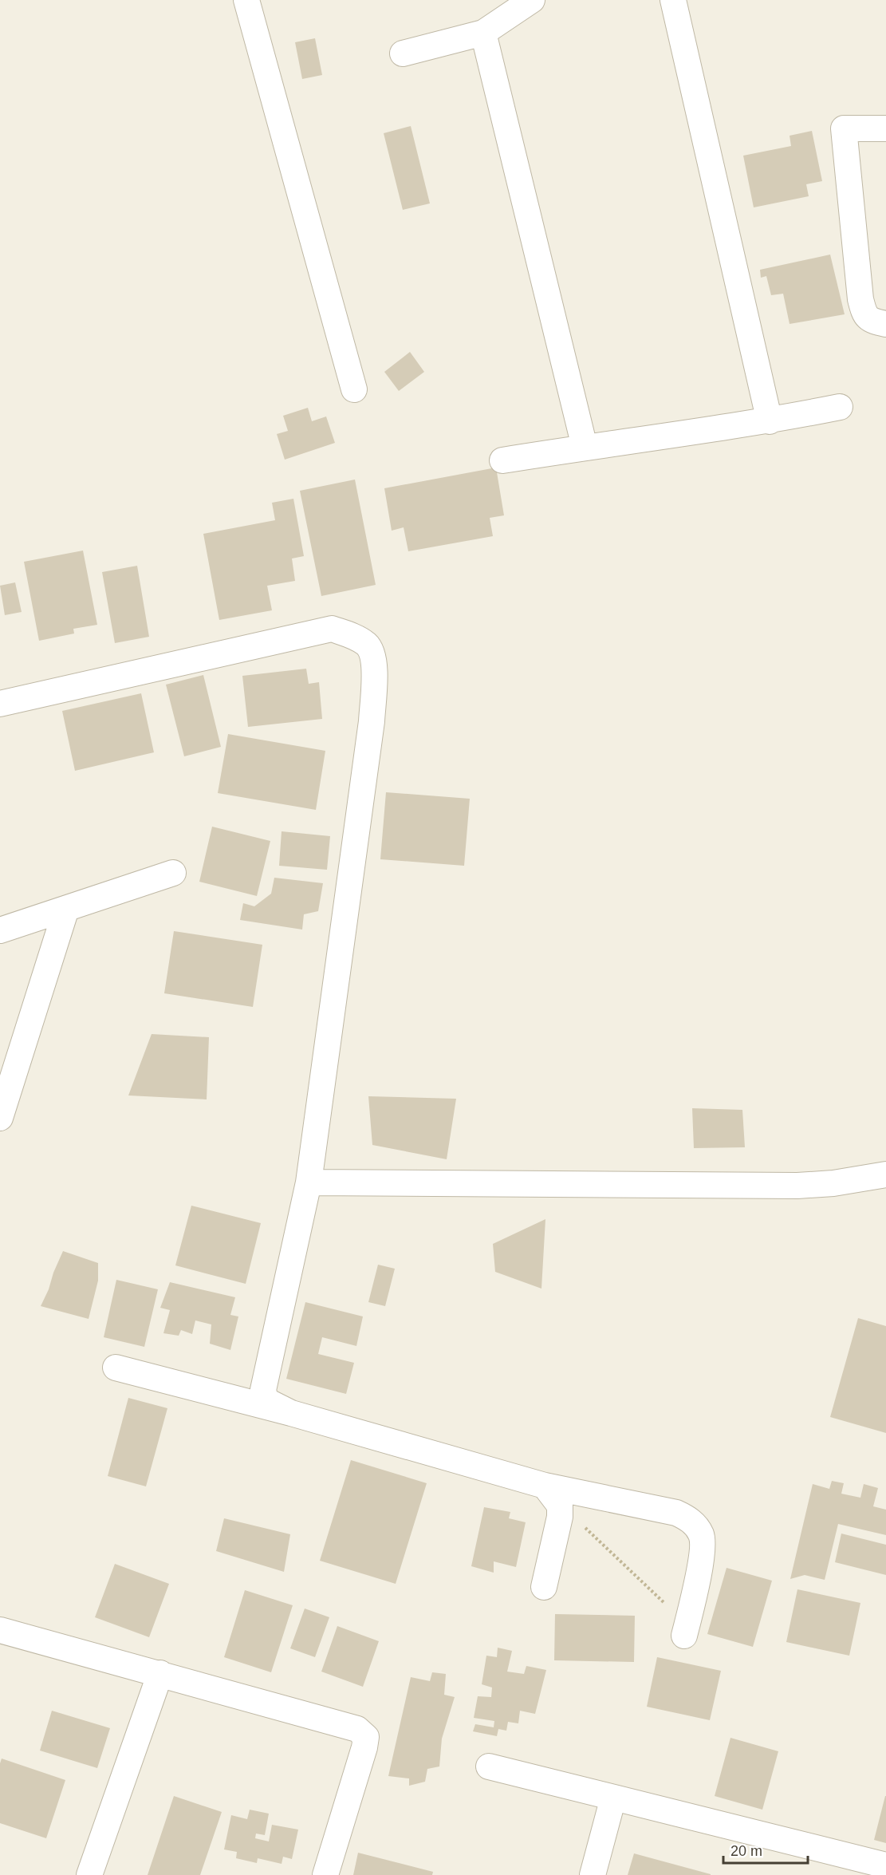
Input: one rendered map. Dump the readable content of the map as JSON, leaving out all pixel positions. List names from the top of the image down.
{
  "scale_bar": "20 m"
}
